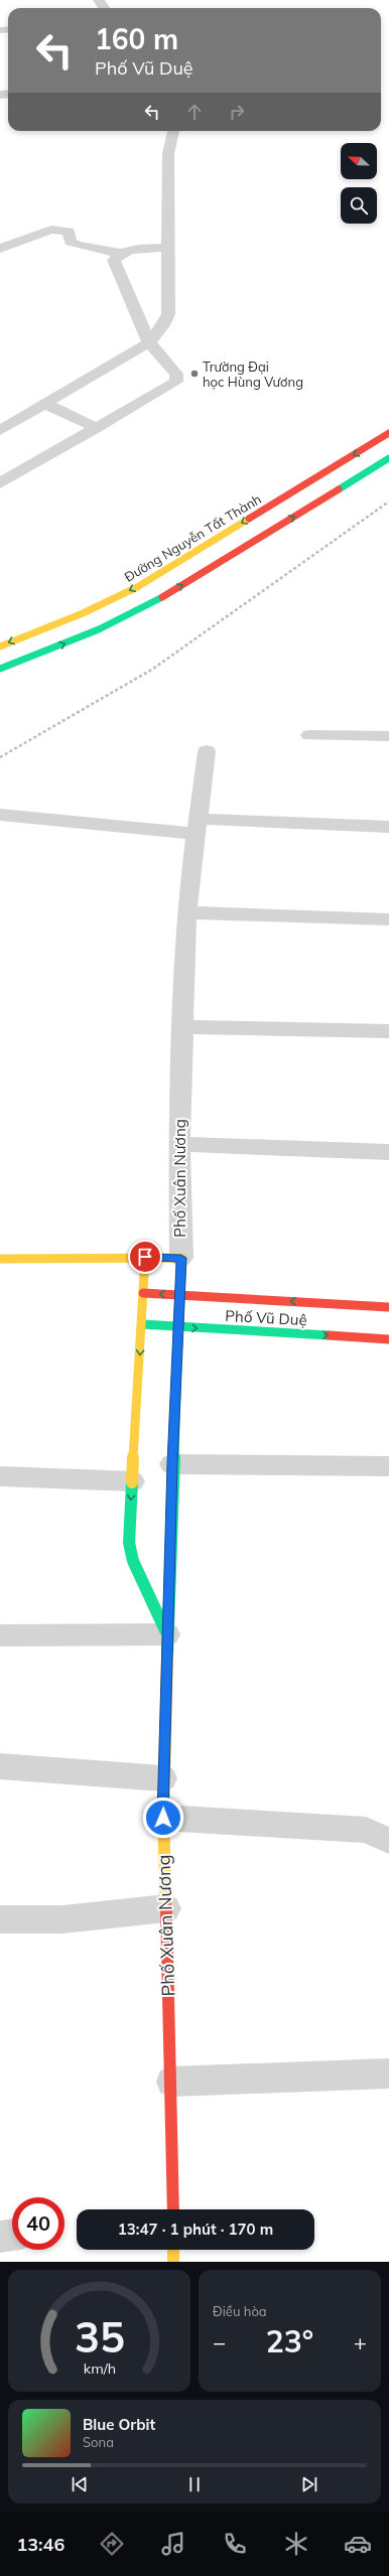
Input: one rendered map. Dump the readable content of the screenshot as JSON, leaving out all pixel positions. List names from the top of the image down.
{
  "streets": {
    "street": ["Đường Nguyễn Tất Thành", "Phố Xuân Nương", "Phố Vũ Duệ"]
  },
  "crossings": [
    ["Phố Xuân Nương", "Phố Vũ Duệ"]
  ],
  "places": ["Trường Đại học Hùng Vương"],
  "north": "left",
  "page": {
    "turn": ["160 m", "Phố Vũ Duệ"],
    "limit": "40",
    "trip": "13:47 · 1 phút · 170 m",
    "tile": "Điều hòa",
    "heat": ["−", "23°", "+"],
    "song": ["Blue Orbit", "Sona"],
    "tabs": "13:46",
    "gauge": ["35", "km/h"]
  }
}
